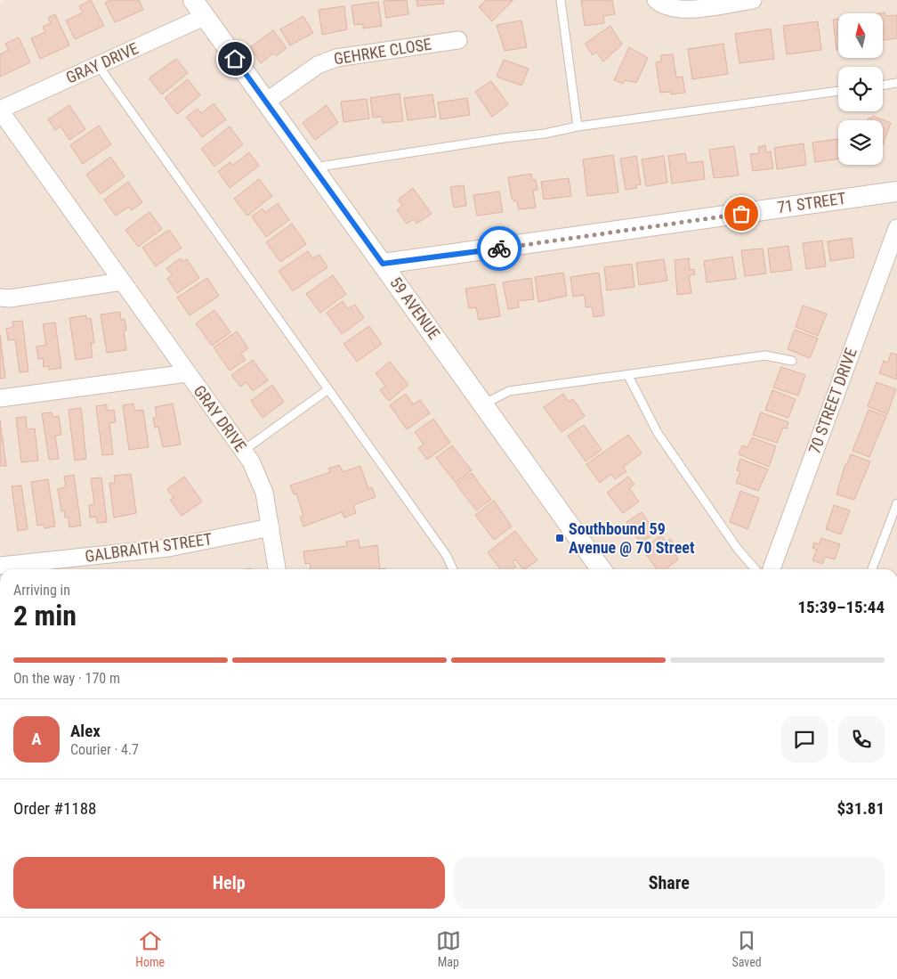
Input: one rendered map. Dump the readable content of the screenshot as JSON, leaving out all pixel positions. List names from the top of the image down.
{
  "streets": {
    "street": [
      "GEHRKE CLOSE",
      "GRAY DRIVE",
      "71 STREET",
      "59 AVENUE",
      "70 STREET DRIVE",
      "GALBRAITH STREET"
    ]
  },
  "crossings": [
    ["GEHRKE CLOSE", "59 AVENUE"],
    ["GRAY DRIVE", "59 AVENUE"],
    ["GRAY DRIVE", "GALBRAITH STREET"],
    ["71 STREET", "59 AVENUE"]
  ],
  "places": {
    "transit": ["Southbound 59 Avenue @ 70 Street"]
  },
  "north": "top",
  "page": {
    "heading": ["2 min", "Arriving in", "15:39–15:44"],
    "panel": [
      "Alex",
      "Courier · 4.7",
      "Order #1188",
      "$31.81"
    ],
    "bar": "On the way · 170 m",
    "round": "A",
    "buttons": ["Help", "Share"],
    "tabs": ["Home", "Map", "Saved"]
  }
}
